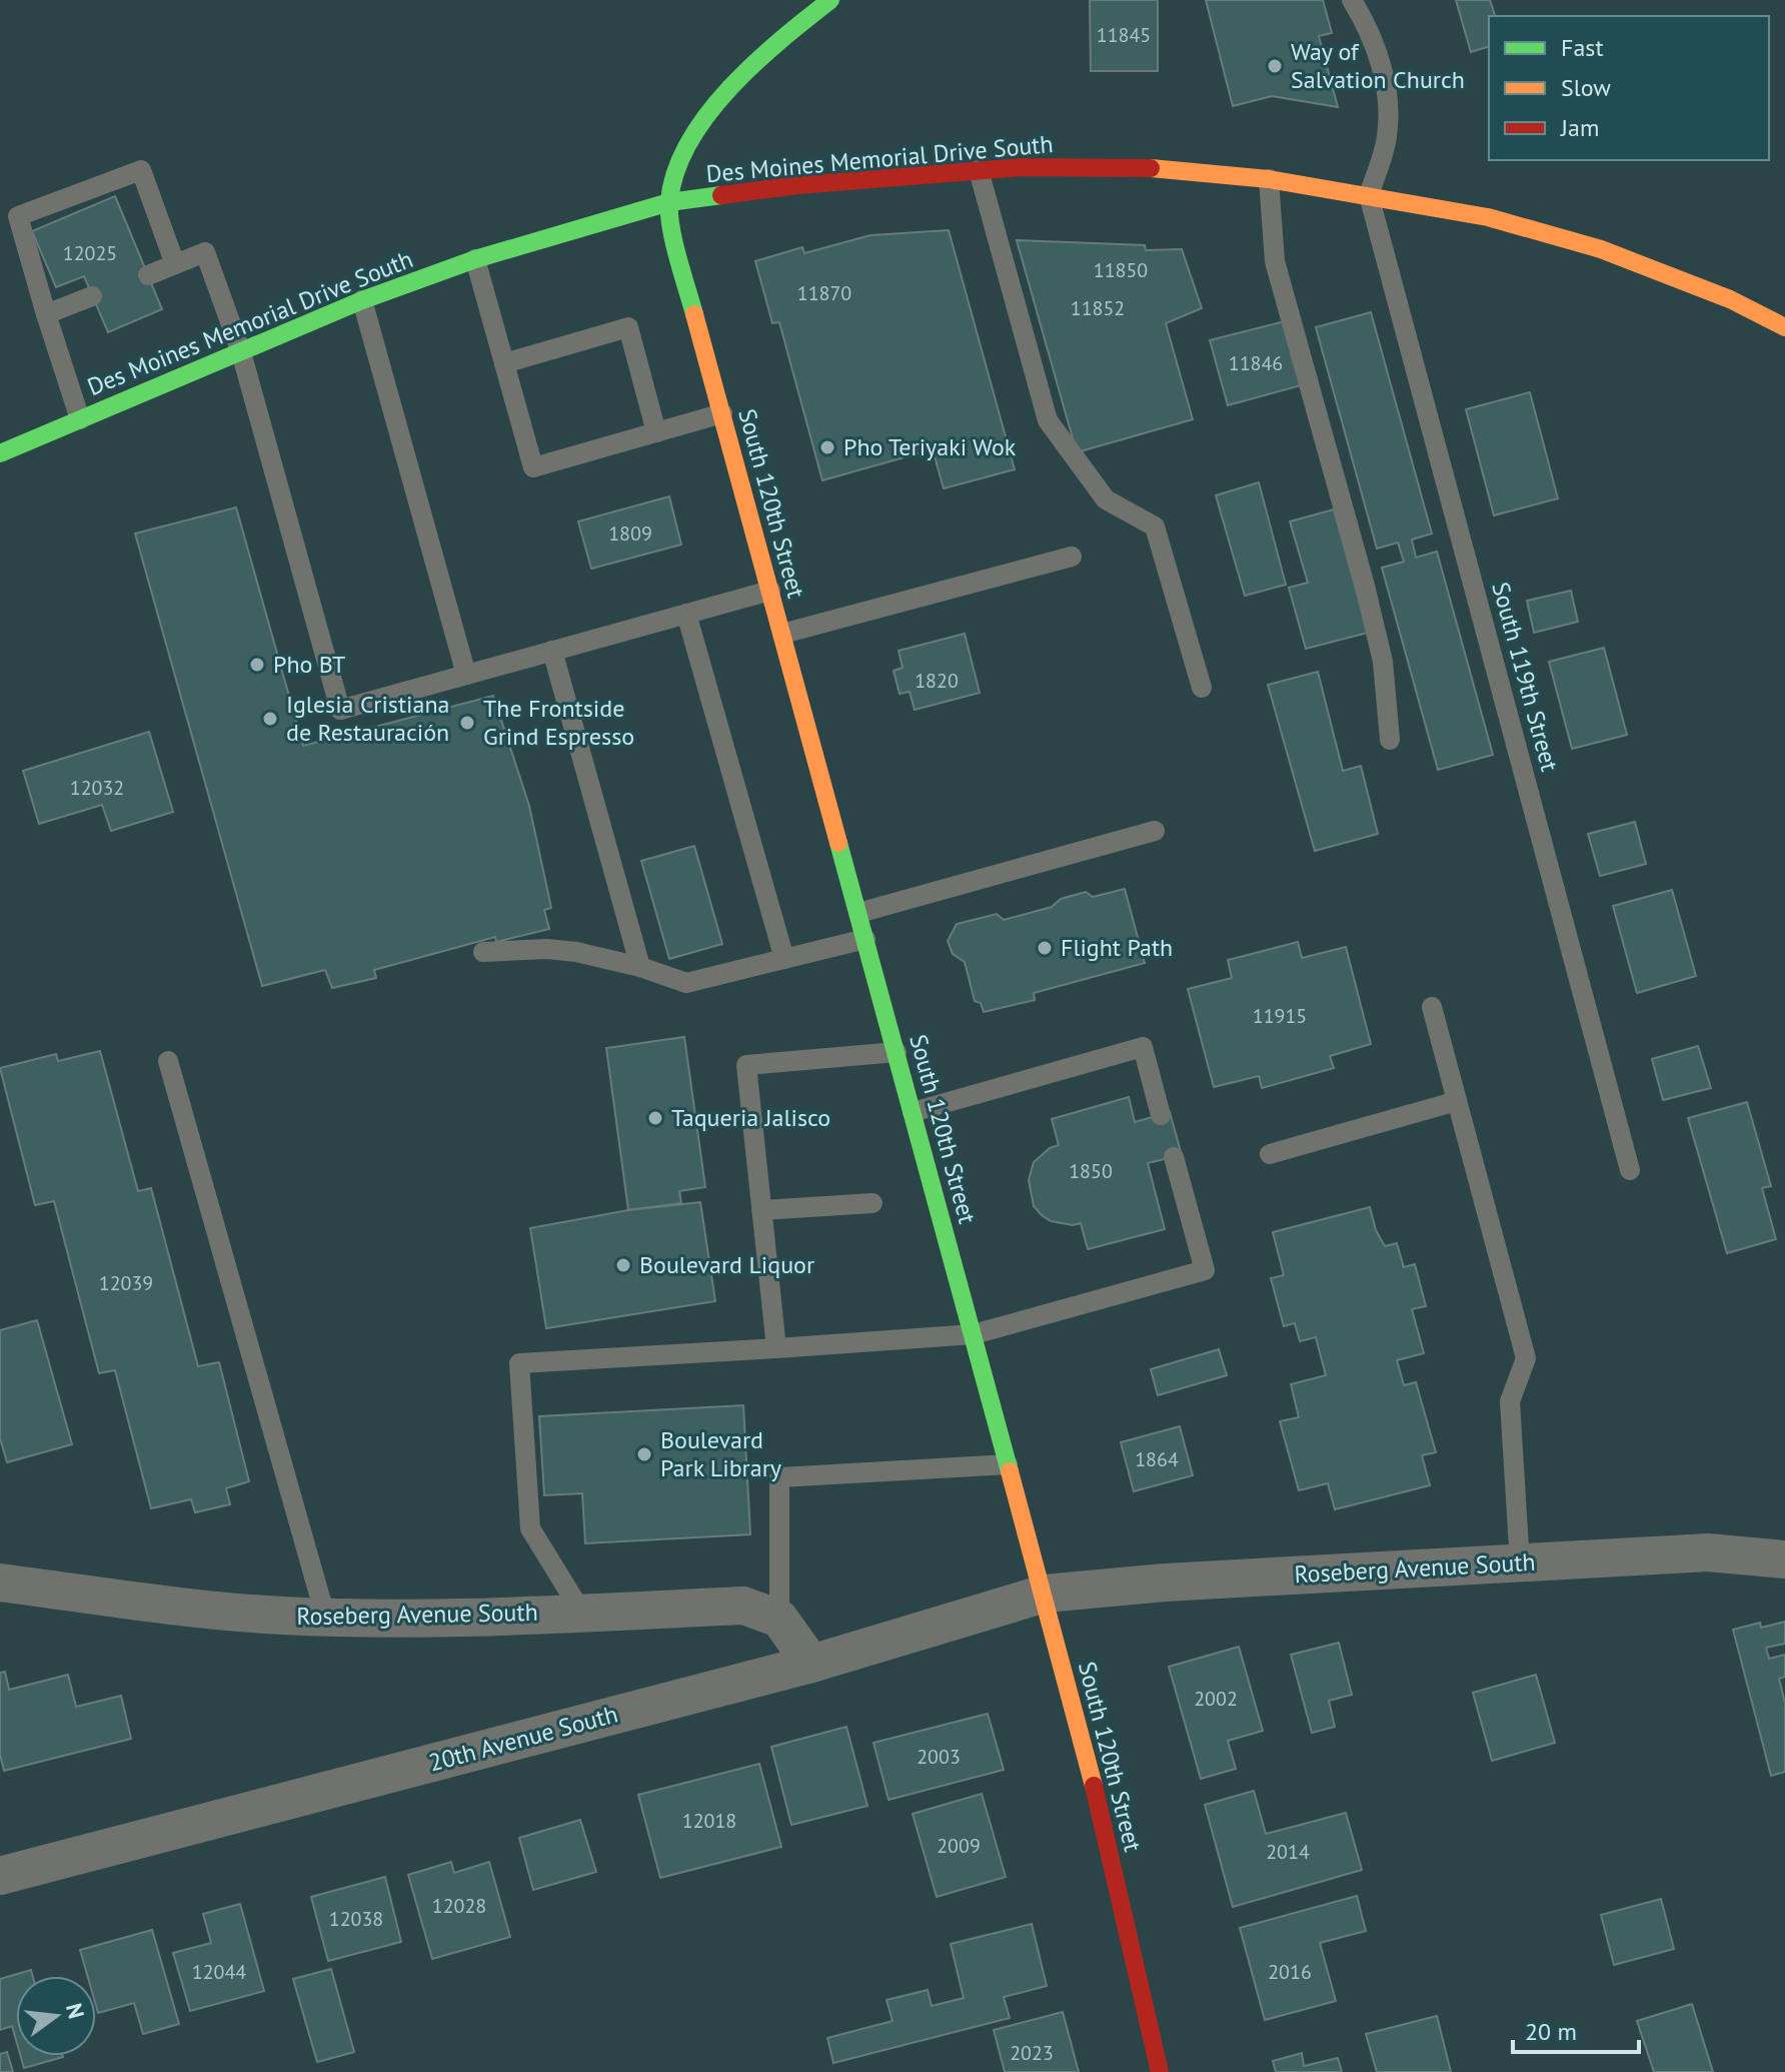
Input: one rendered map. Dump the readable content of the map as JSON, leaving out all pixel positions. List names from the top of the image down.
{
  "streets": {
    "street": [
      "Des Moines Memorial Drive South",
      "South 120th Street",
      "Roseberg Avenue South",
      "20th Avenue South"
    ],
    "lane": ["South 119th Street"]
  },
  "crossings": [
    ["Des Moines Memorial Drive South", "South 120th Street"],
    ["Des Moines Memorial Drive South", "South 119th Street"],
    ["South 120th Street", "Roseberg Avenue South"],
    ["South 120th Street", "20th Avenue South"],
    ["Roseberg Avenue South", "20th Avenue South"]
  ],
  "places": [
    "Way of Salvation Church",
    "Pho Teriyaki Wok",
    "Pho BT",
    "Iglesia Cristiana de Restauración",
    "The Frontside Grind Espresso",
    "Flight Path",
    "Taqueria Jalisco",
    "Boulevard Liquor",
    "Boulevard Park Library"
  ],
  "house_numbers": [
    "11845",
    "12025",
    "11850",
    "11870",
    "11852",
    "11846",
    "1809",
    "1820",
    "12032",
    "11915",
    "1850",
    "12039",
    "1864",
    "2002",
    "2003",
    "12018",
    "2009",
    "2014",
    "12028",
    "12038",
    "12044",
    "2016",
    "2023"
  ],
  "legend": ["Fast", "Slow", "Jam"],
  "scale_bar": "20 m",
  "north": "right"
}
